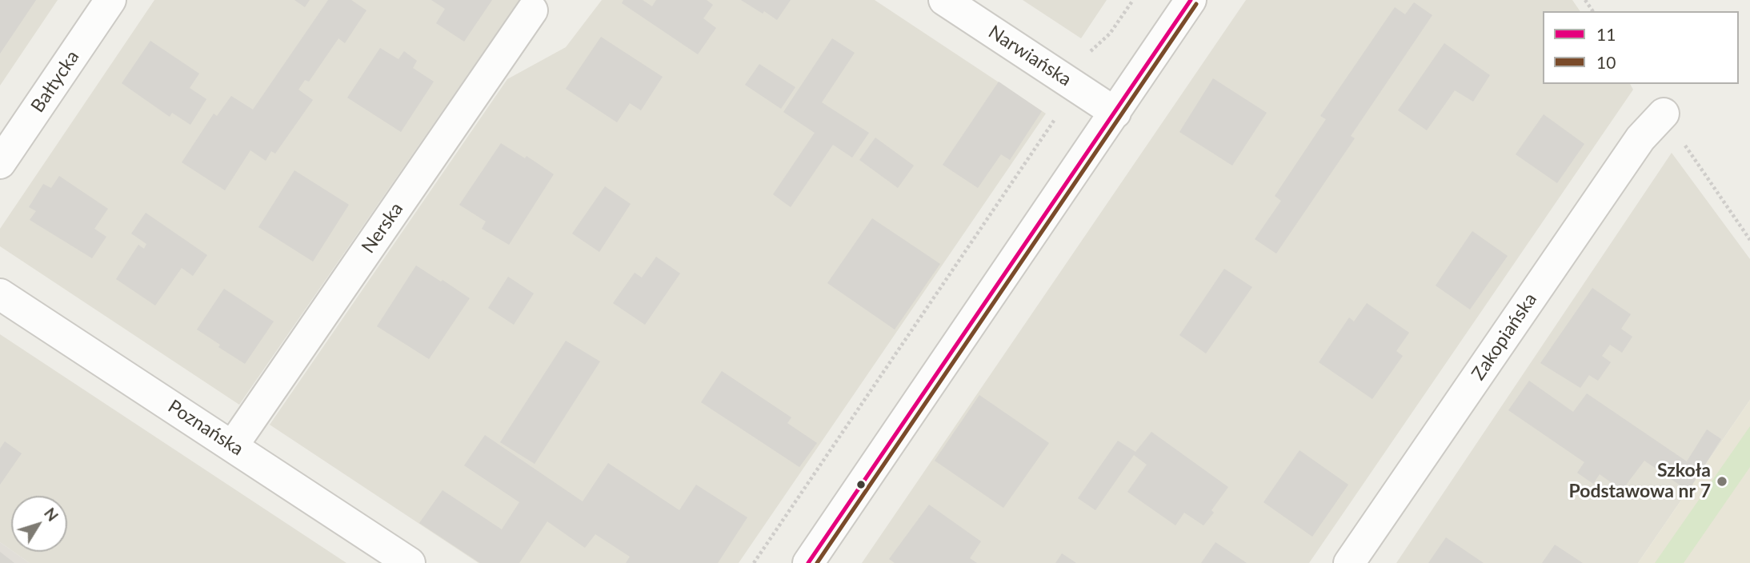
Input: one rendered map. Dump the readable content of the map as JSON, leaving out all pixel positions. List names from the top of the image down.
{
  "streets": {
    "street": [
      "Narwiańska",
      "Bałtycka",
      "Nerska",
      "Zakopiańska",
      "Poznańska"
    ]
  },
  "crossings": [
    ["Nerska", "Poznańska"]
  ],
  "places": ["Szkoła Podstawowa nr 7"],
  "lines": ["transit line 11", "transit line 10"],
  "legend": ["11", "10"],
  "north": "top right"
}
